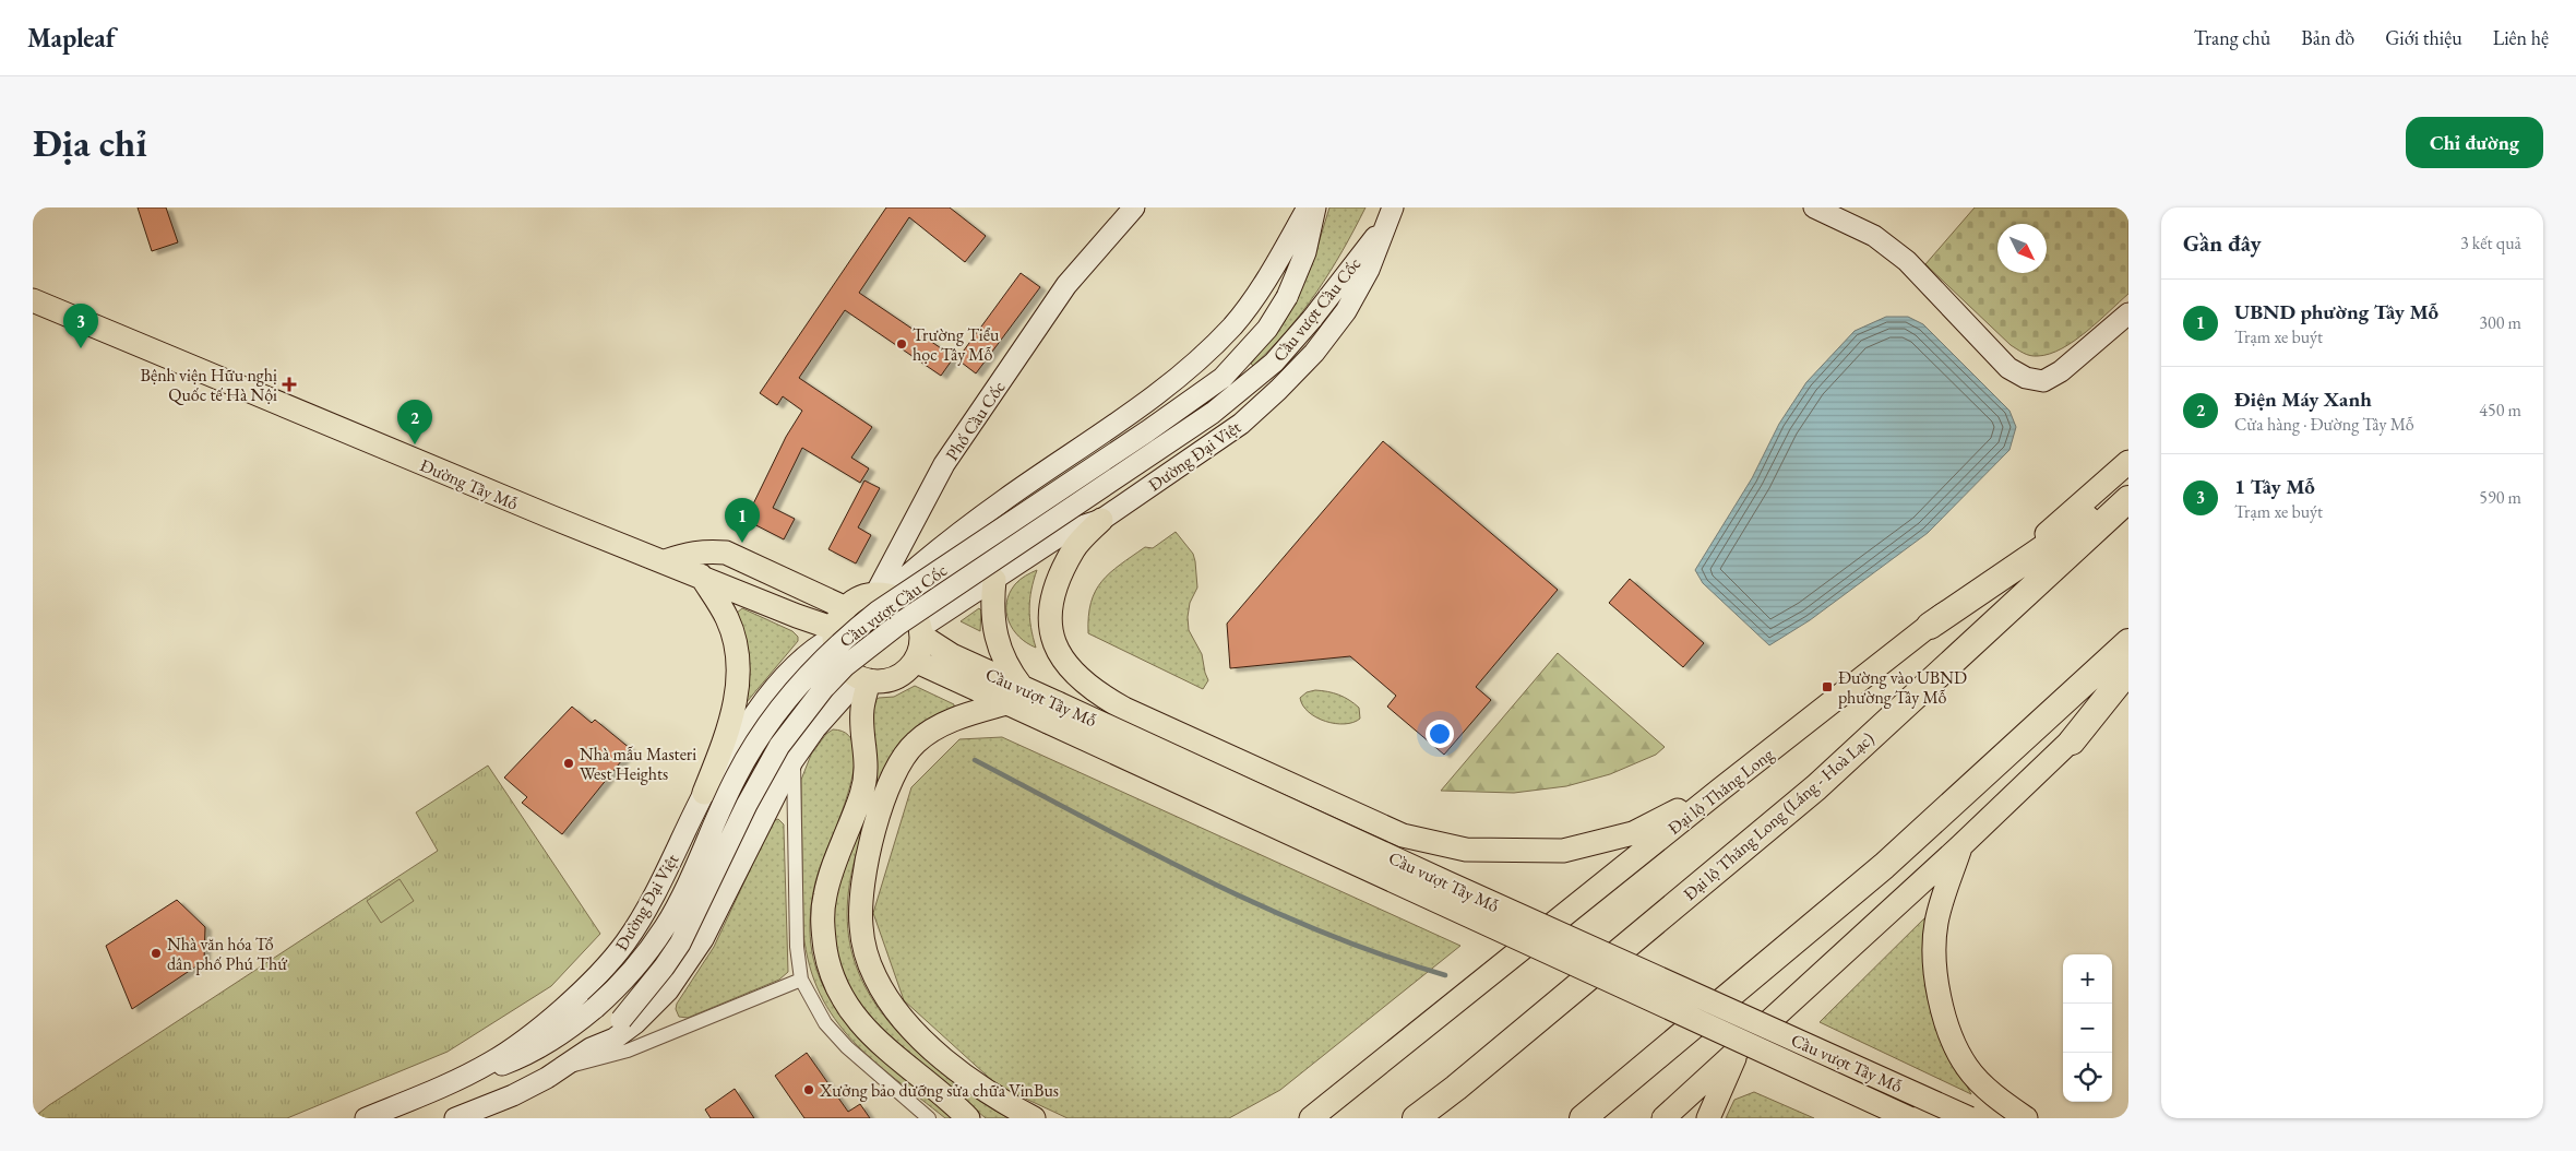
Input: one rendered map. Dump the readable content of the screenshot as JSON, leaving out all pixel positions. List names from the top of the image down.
{
  "streets": {
    "highway": ["Đại lộ Thăng Long (Láng - Hoà Lạc)"],
    "main road": ["Đường Tây Mỗ", "Cầu vượt Tây Mỗ", "Đại lộ Thăng Long"],
    "street": ["Cầu vượt Cầu Cốc", "Phố Cầu Cốc", "Đường Đại Việt"]
  },
  "crossings": [
    ["Cầu vượt Cầu Cốc", "Đường Đại Việt"],
    ["Phố Cầu Cốc", "Đường Đại Việt"],
    ["Phố Cầu Cốc", "Đường Tây Mỗ"],
    ["Phố Cầu Cốc", "Cầu vượt Tây Mỗ"],
    ["Đường Đại Việt", "Đường Tây Mỗ"],
    ["Đường Đại Việt", "Cầu vượt Tây Mỗ"],
    ["Đường Tây Mỗ", "Cầu vượt Tây Mỗ"]
  ],
  "places": {
    "other": [
      "Trường Tiểu học Tây Mỗ",
      "Nhà mẫu Masteri West Heights",
      "Nhà văn hóa Tổ dân phố Phú Thứ",
      "Xưởng bảo dưỡng sửa chữa VinBus"
    ],
    "health": ["Bệnh viện Hữu nghị Quốc tế Hà Nội"],
    "transit": ["Đường vào UBND phường Tây Mỗ"]
  },
  "north": "bottom right",
  "page": {
    "header": "Mapleaf",
    "nav": [
      "Trang chủ",
      "Bản đồ",
      "Giới thiệu",
      "Liên hệ"
    ],
    "buttons": "Chỉ đường",
    "title": "Địa chỉ",
    "heading": ["Gần đây", "3 kết quả"],
    "list": [
      {
        "mark": "1",
        "name": "UBND phường Tây Mỗ",
        "note": "Trạm xe buýt",
        "value": "300 m"
      },
      {
        "mark": "2",
        "name": "Điện Máy Xanh",
        "note": "Cửa hàng · Đường Tây Mỗ",
        "value": "450 m"
      },
      {
        "mark": "3",
        "name": "1 Tây Mỗ",
        "note": "Trạm xe buýt",
        "value": "590 m"
      }
    ],
    "pins": ["3", "2", "1"],
    "map_buttons": ["+", "−"]
  }
}
